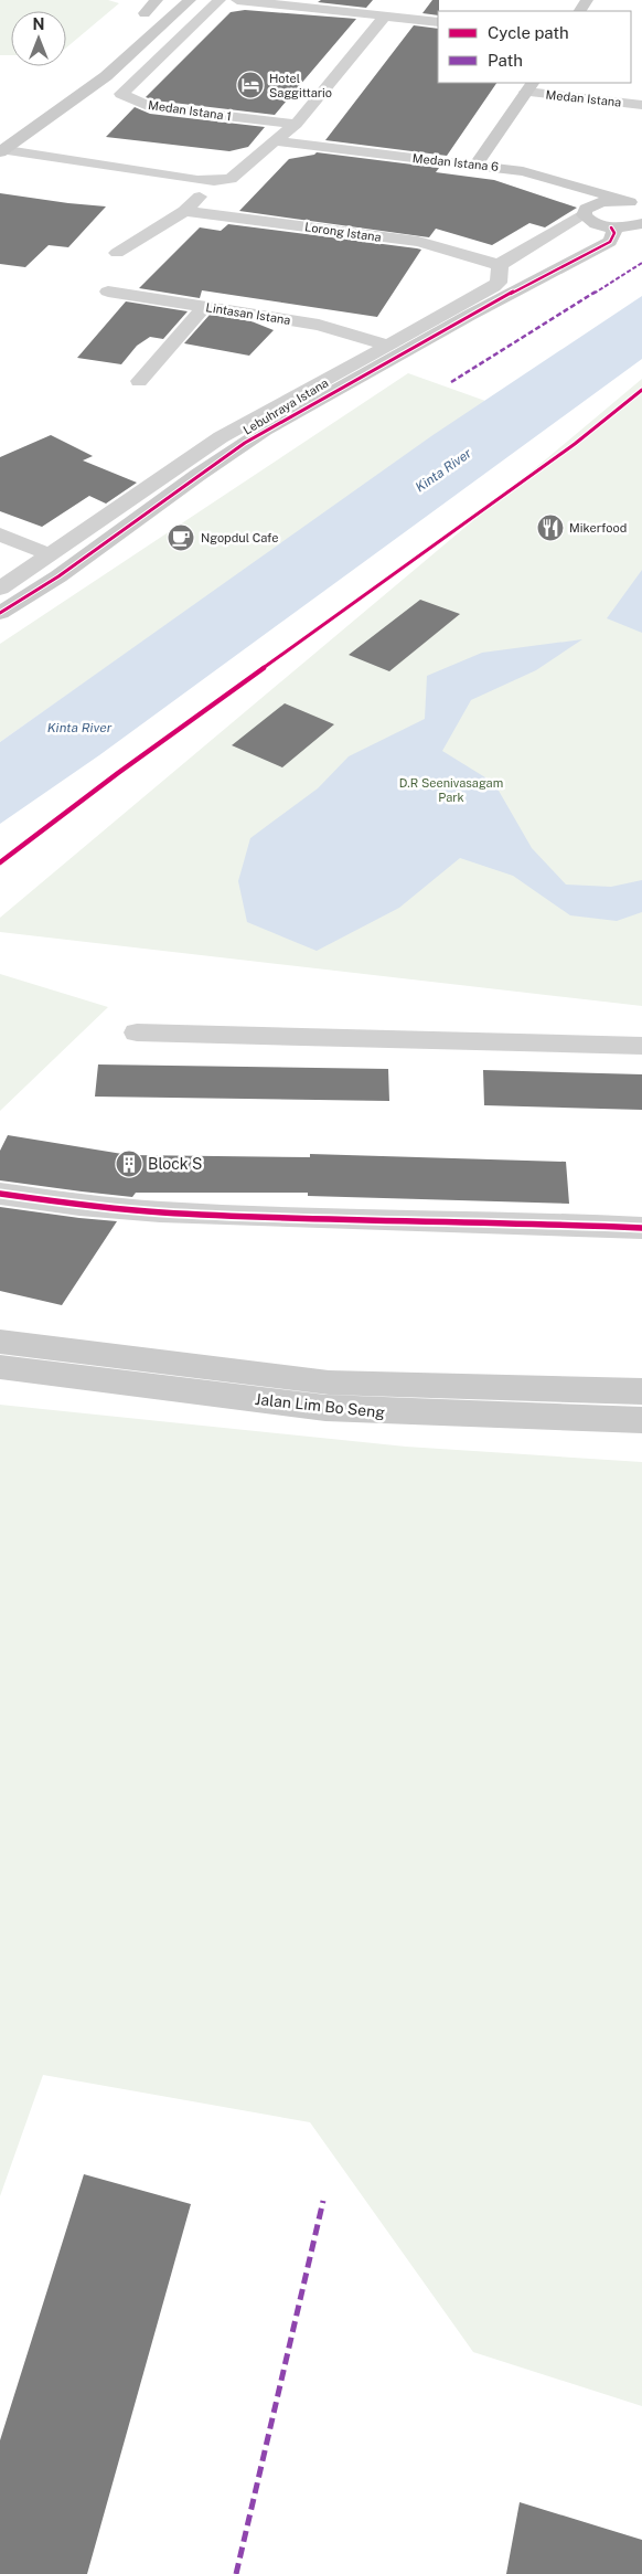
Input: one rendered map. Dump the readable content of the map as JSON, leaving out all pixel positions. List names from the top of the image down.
{
  "streets": {
    "street": [
      "Medan Istana",
      "Medan Istana 1",
      "Medan Istana 6",
      "Lorong Istana",
      "Lintasan Istana",
      "Lebuhraya Istana",
      "Jalan Lim Bo Seng"
    ]
  },
  "crossings": [
    ["Medan Istana 6", "Lebuhraya Istana"]
  ],
  "water": ["Kinta River"],
  "parks": ["D.R Seenivasagam Park"],
  "places": {
    "hotel": ["Hotel Saggittario"],
    "restaurant": ["Mikerfood"],
    "cafe": ["Ngopdul Cafe"],
    "building": ["Block S"]
  },
  "legend": ["Cycle path", "Path"],
  "north": "top"
}
